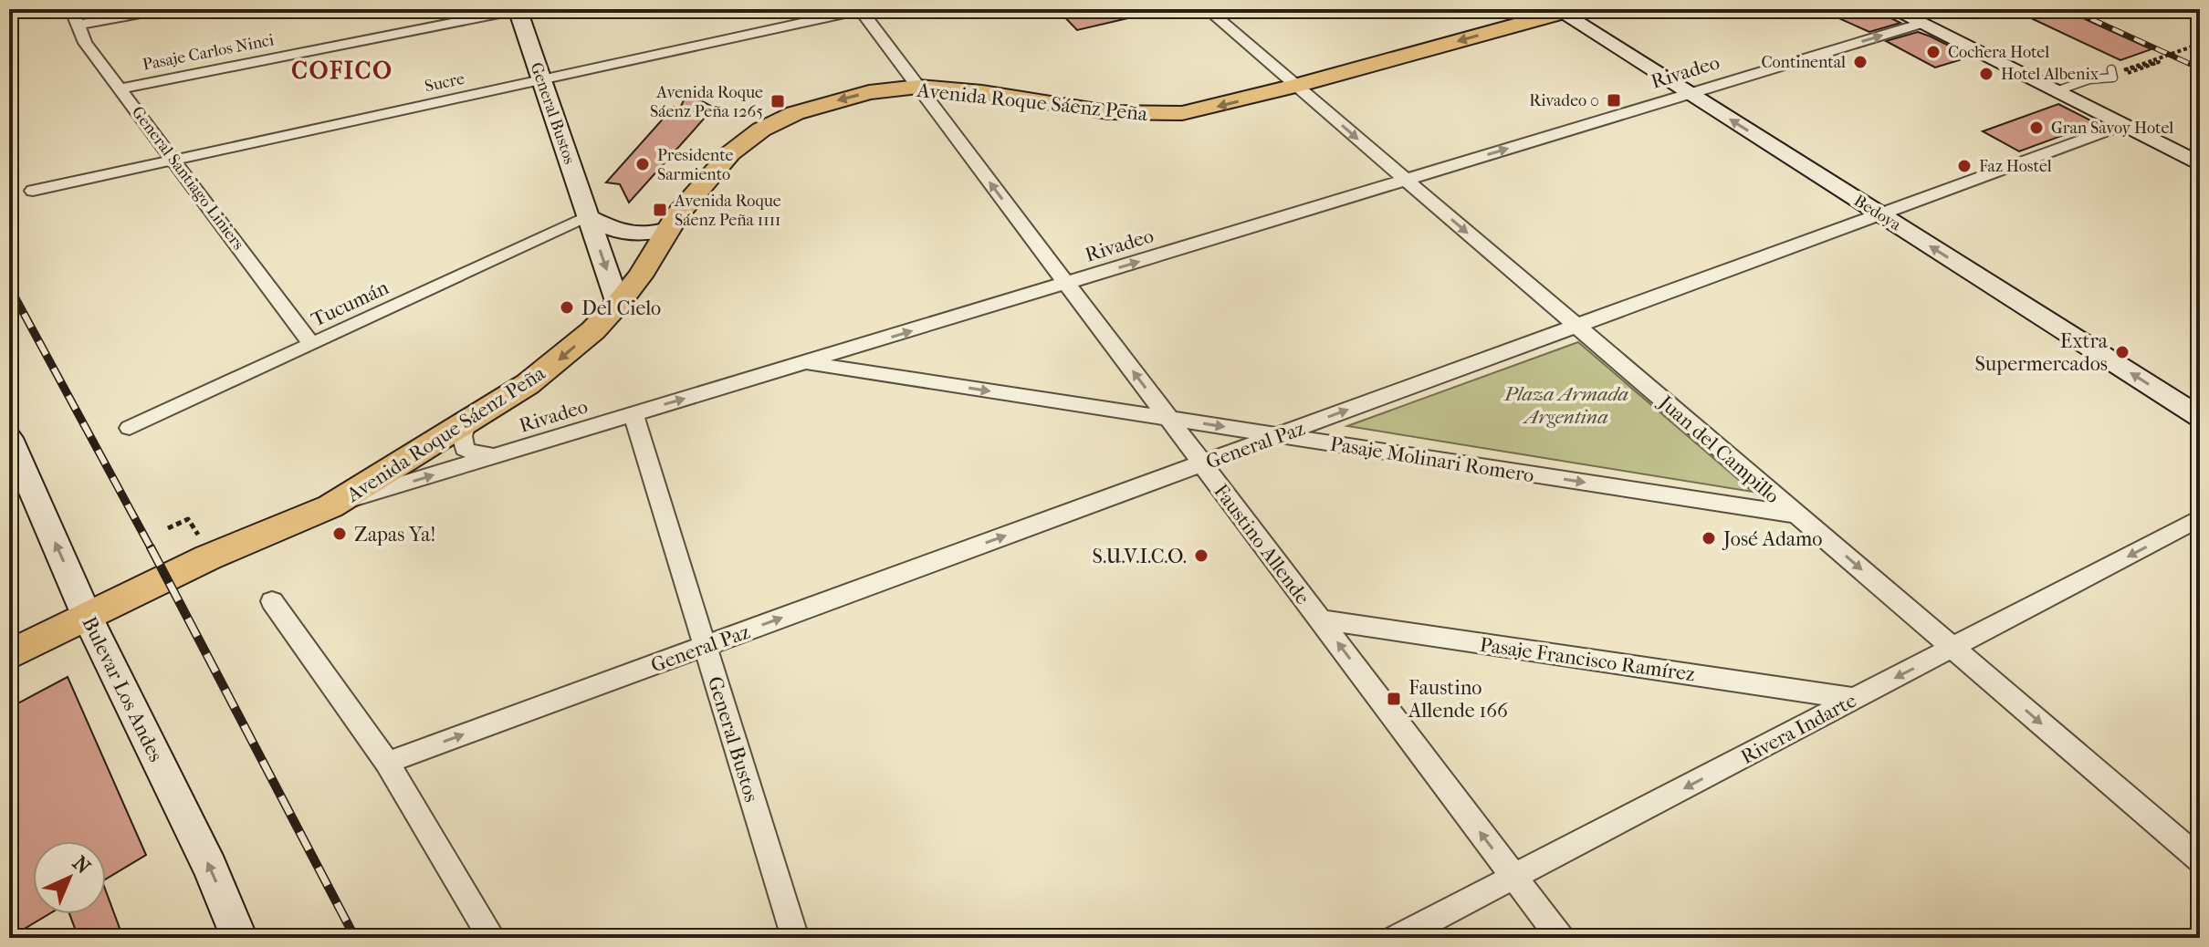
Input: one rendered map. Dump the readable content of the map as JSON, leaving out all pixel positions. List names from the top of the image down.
{
  "streets": {
    "main road": [
      "Avenida Roque Sáenz Peña",
      "General Bustos",
      "Bedoya",
      "Bulevar Los Andes"
    ],
    "street": [
      "Pasaje Carlos Ninci",
      "Rivadeo",
      "Sucre",
      "General Santiago Liniers",
      "Tucumán",
      "General Paz",
      "Juan del Campillo",
      "Pasaje Molinari Romero",
      "Faustino Allende",
      "Pasaje Francisco Ramírez",
      "Rivera Indarte"
    ]
  },
  "crossings": [
    ["Pasaje Carlos Ninci", "General Bustos"],
    ["Pasaje Carlos Ninci", "General Santiago Liniers"],
    ["Rivadeo", "Avenida Roque Sáenz Peña"],
    ["Rivadeo", "General Bustos"],
    ["Rivadeo", "Bedoya"],
    ["Rivadeo", "Juan del Campillo"],
    ["Rivadeo", "Pasaje Molinari Romero"],
    ["Rivadeo", "Faustino Allende"],
    ["Sucre", "General Bustos"],
    ["Sucre", "General Santiago Liniers"],
    ["Sucre", "Faustino Allende"],
    ["Avenida Roque Sáenz Peña", "General Bustos"],
    ["Avenida Roque Sáenz Peña", "Bedoya"],
    ["Avenida Roque Sáenz Peña", "Juan del Campillo"],
    ["Avenida Roque Sáenz Peña", "Faustino Allende"],
    ["Avenida Roque Sáenz Peña", "Bulevar Los Andes"],
    ["General Bustos", "Tucumán"],
    ["General Bustos", "General Paz"],
    ["General Santiago Liniers", "Tucumán"],
    ["Bedoya", "General Paz"],
    ["General Paz", "Juan del Campillo"],
    ["General Paz", "Pasaje Molinari Romero"],
    ["General Paz", "Faustino Allende"],
    ["Juan del Campillo", "Pasaje Molinari Romero"],
    ["Juan del Campillo", "Rivera Indarte"],
    ["Pasaje Molinari Romero", "Faustino Allende"],
    ["Faustino Allende", "Pasaje Francisco Ramírez"],
    ["Faustino Allende", "Rivera Indarte"],
    ["Pasaje Francisco Ramírez", "Rivera Indarte"]
  ],
  "one_way": [
    "Rivadeo",
    "Avenida Roque Sáenz Peña",
    "General Paz",
    "Juan del Campillo",
    "Pasaje Molinari Romero",
    "Faustino Allende",
    "Bulevar Los Andes",
    "Rivera Indarte"
  ],
  "districts": ["COFICO"],
  "parks": ["Plaza Armada Argentina"],
  "places": {
    "other": [
      "Cochera Hotel",
      "Continental",
      "Hotel Albenix",
      "Gran Savoy Hotel",
      "Presidente Sarmiento",
      "Faz Hostel",
      "Del Cielo",
      "Extra Supermercados",
      "Zapas Ya!",
      "José Adamo",
      "S.U.V.I.C.O."
    ],
    "transit": [
      "Rivadeo 0",
      "Avenida Roque Sáenz Peña 1265",
      "Avenida Roque Sáenz Peña 1111",
      "Faustino Allende 166"
    ]
  },
  "north": "top right"
}
